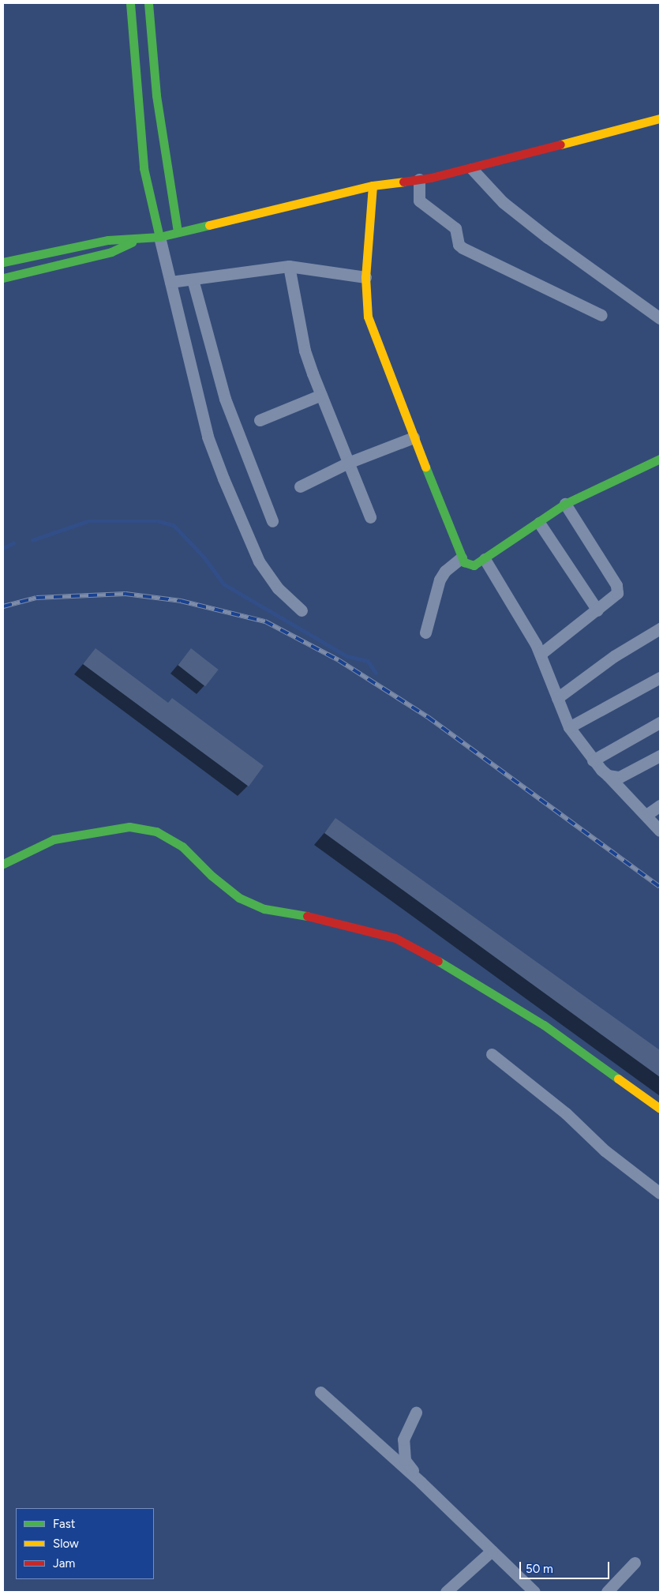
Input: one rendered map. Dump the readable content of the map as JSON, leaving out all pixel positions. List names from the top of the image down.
{
  "legend": ["Fast", "Slow", "Jam"],
  "scale_bar": "50 m"
}
